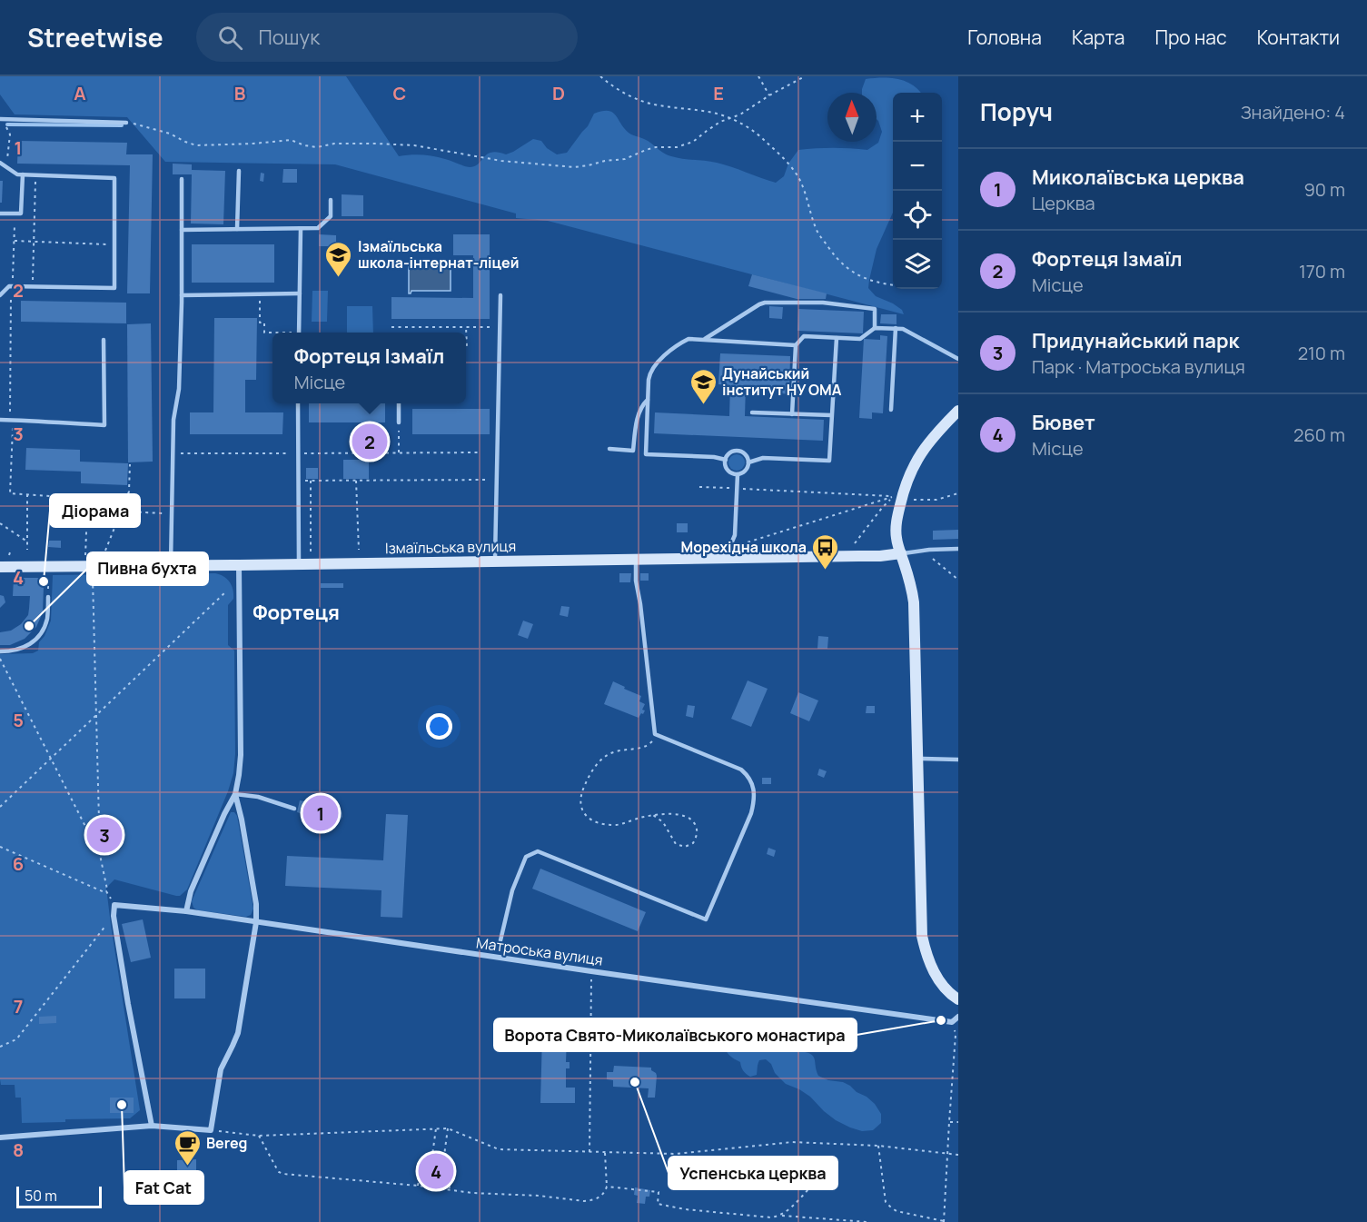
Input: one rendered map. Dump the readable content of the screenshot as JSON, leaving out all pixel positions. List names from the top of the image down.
{
  "streets": {
    "street": ["Ізмаїльська вулиця", "Матроська вулиця"]
  },
  "districts": ["Фортеця"],
  "places": {
    "school or university": ["Ізмаїльська школа-інтернат-ліцей", "Дунайський інститут НУ ОМА"],
    "bus stop": ["Морехідна школа"],
    "other": [
      "Діорама",
      "Пивна бухта",
      "Ворота Свято-Миколаївського монастира",
      "Успенська церква",
      "Fat Cat"
    ],
    "cafe": ["Bereg"]
  },
  "scale_bar": "50 m",
  "north": "top",
  "page": {
    "header": "Streetwise",
    "search": "Пошук",
    "nav": [
      "Головна",
      "Карта",
      "Про нас",
      "Контакти"
    ],
    "heading": ["Поруч", "Знайдено: 4"],
    "map_buttons": ["+", "−"],
    "list": [
      {
        "mark": "1",
        "name": "Миколаївська церква",
        "note": "Церква",
        "value": "90 m"
      },
      {
        "mark": "2",
        "name": "Фортеця Ізмаїл",
        "note": "Місце",
        "value": "170 m"
      },
      {
        "mark": "3",
        "name": "Придунайський парк",
        "note": "Парк · Матроська вулиця",
        "value": "210 m"
      },
      {
        "mark": "4",
        "name": "Бювет",
        "note": "Місце",
        "value": "260 m"
      }
    ],
    "popup": ["Фортеця Ізмаїл", "Місце"],
    "pins": [
      "2",
      "1",
      "3",
      "4"
    ],
    "scale": "50 m"
  },
  "grid": {
    "columns": [
      "A",
      "B",
      "C",
      "D",
      "E"
    ],
    "rows": [
      "1",
      "2",
      "3",
      "4",
      "5",
      "6",
      "7",
      "8"
    ]
  }
}
